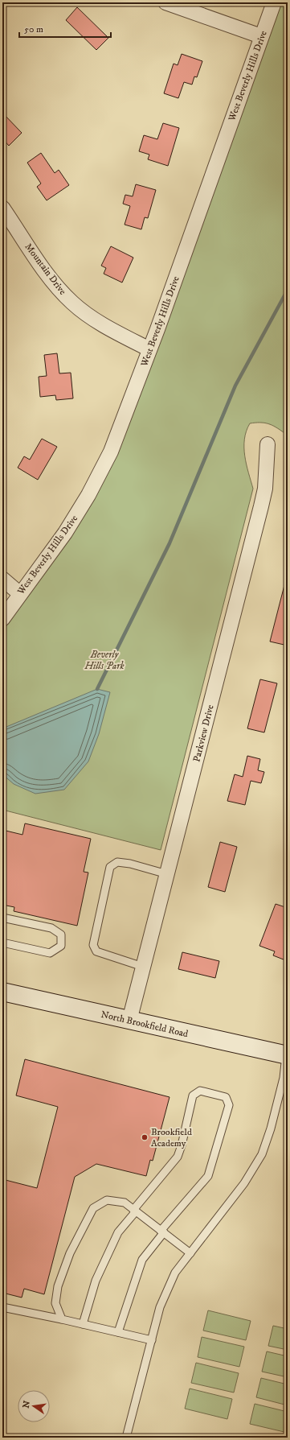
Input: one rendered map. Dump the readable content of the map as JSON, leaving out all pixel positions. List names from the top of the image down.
{
  "streets": {
    "street": [
      "West Beverly Hills Drive",
      "Mountain Drive",
      "Parkview Drive",
      "North Brookfield Road"
    ]
  },
  "crossings": [
    ["West Beverly Hills Drive", "Mountain Drive"],
    ["Parkview Drive", "North Brookfield Road"]
  ],
  "parks": ["Beverly Hills Park"],
  "places": ["Brookfield Academy"],
  "scale_bar": "50 m",
  "north": "left"
}
